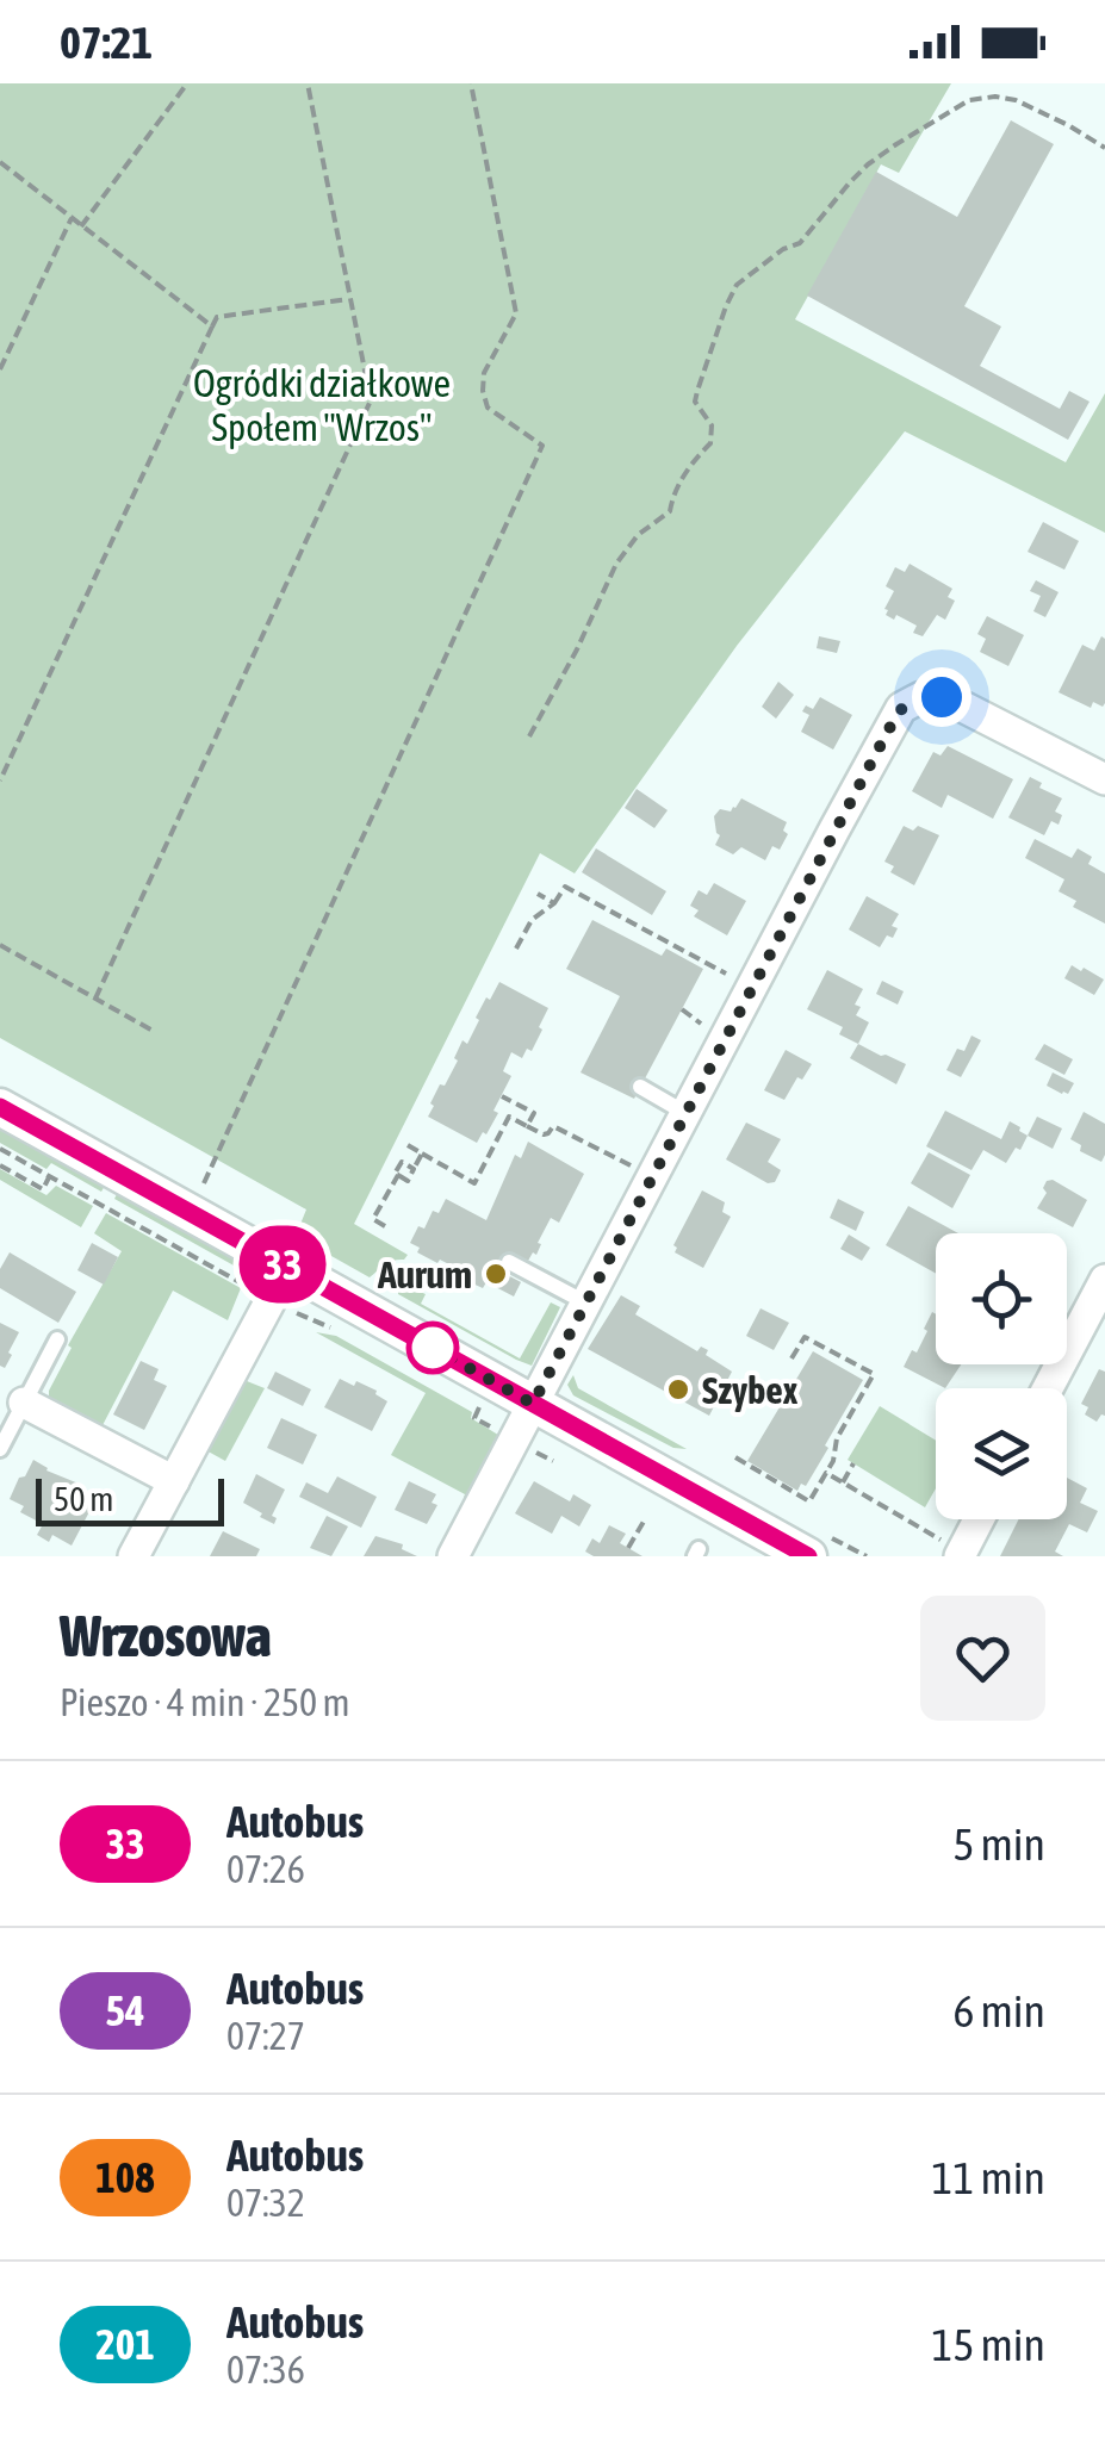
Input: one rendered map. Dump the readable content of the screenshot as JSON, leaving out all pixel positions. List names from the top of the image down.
{
  "parks": ["Ogródki działkowe Społem \"Wrzos\""],
  "places": ["Aurum", "Szybex"],
  "lines": ["bus line 33"],
  "scale_bar": "50 m",
  "page": {
    "status": "07:21",
    "on_map": "33",
    "scale": "50 m",
    "heading": ["Wrzosowa", "Pieszo · 4 min · 250 m"],
    "list": [
      {
        "mark": "33",
        "name": "Autobus",
        "note": "07:26",
        "value": "5 min"
      },
      {
        "mark": "54",
        "name": "Autobus",
        "note": "07:27",
        "value": "6 min"
      },
      {
        "mark": "108",
        "name": "Autobus",
        "note": "07:32",
        "value": "11 min"
      },
      {
        "mark": "201",
        "name": "Autobus",
        "note": "07:36",
        "value": "15 min"
      }
    ]
  }
}
